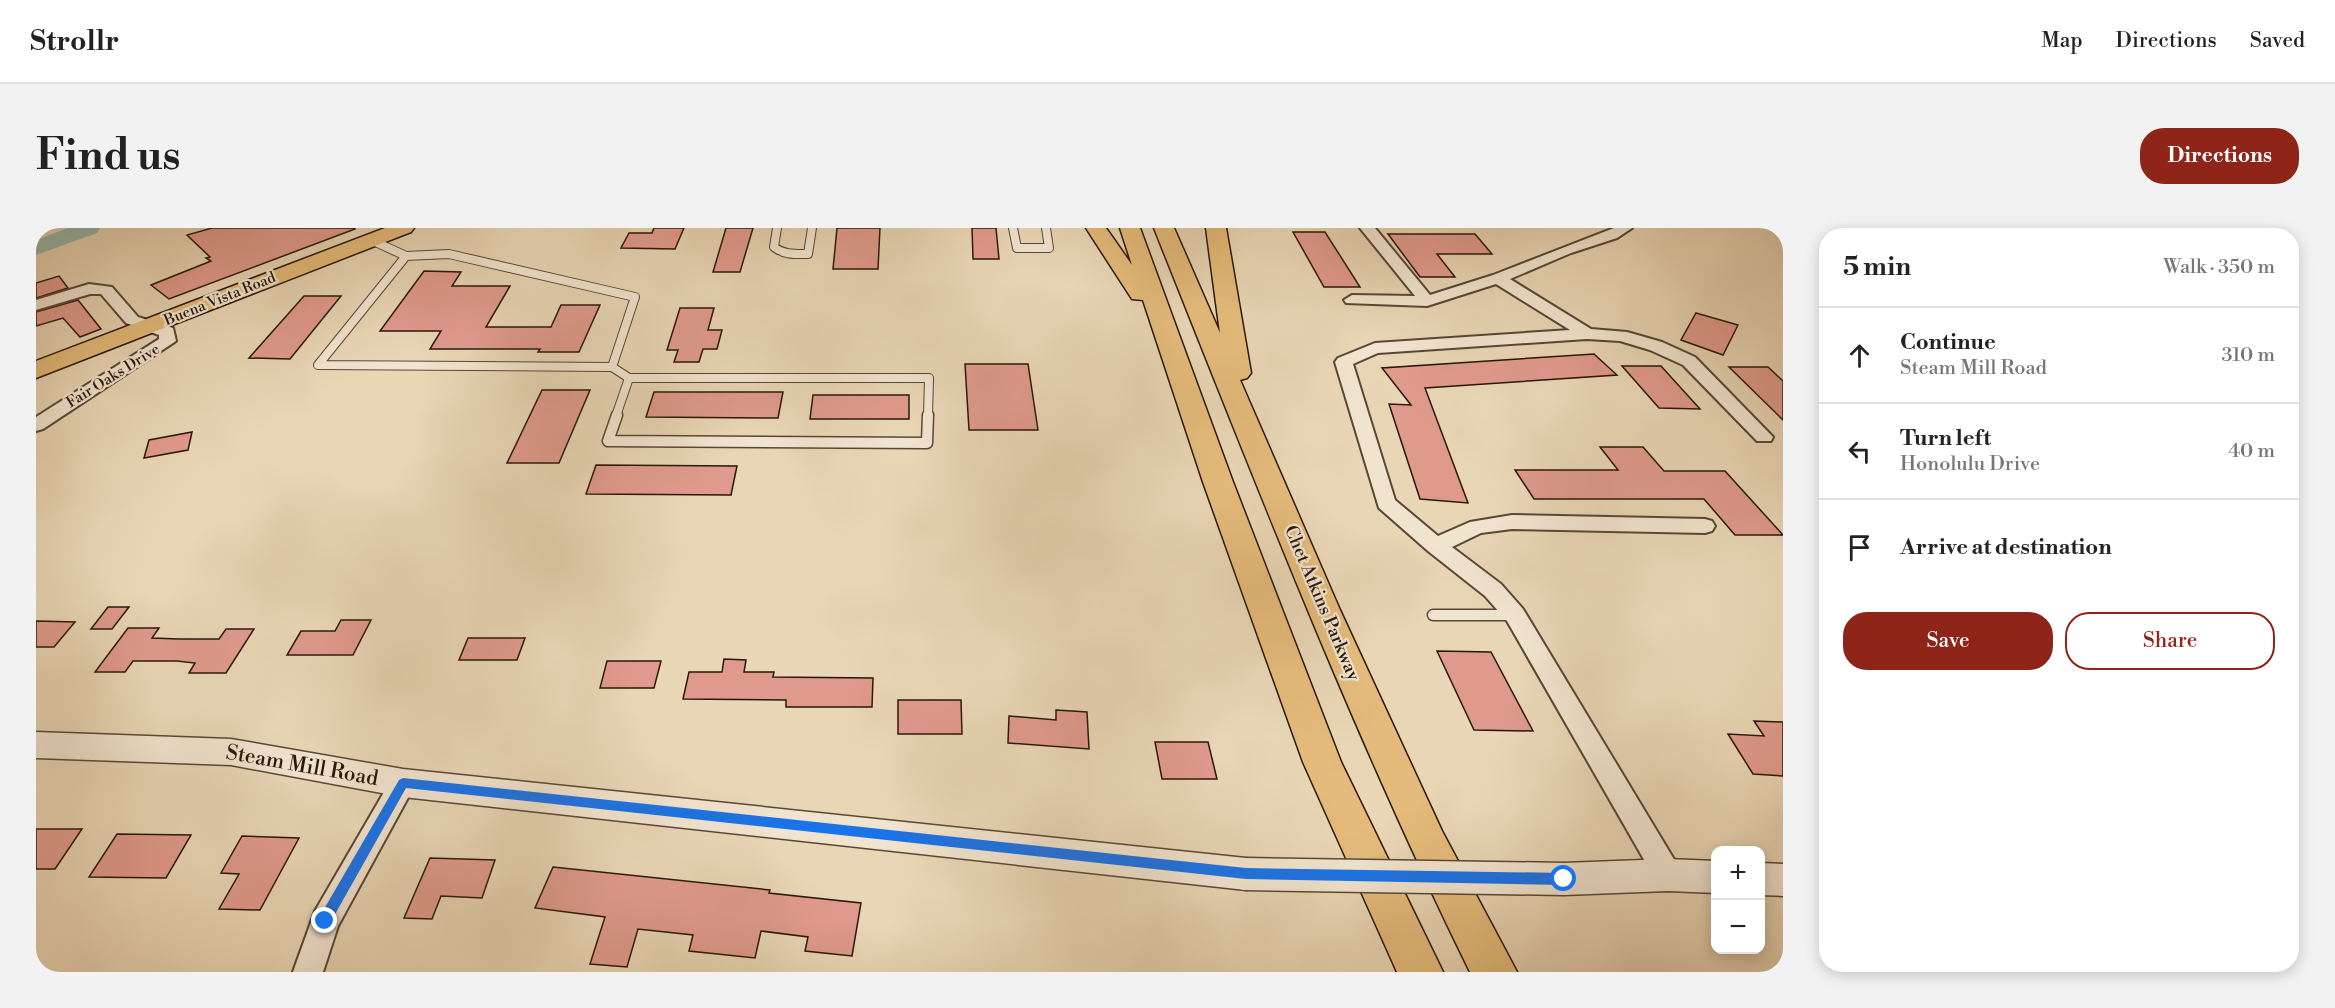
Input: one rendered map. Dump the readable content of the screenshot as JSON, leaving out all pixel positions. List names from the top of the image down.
{
  "streets": {
    "main road": ["Buena Vista Road", "Chet Atkins Parkway"],
    "street": ["Fair Oaks Drive", "Steam Mill Road"]
  },
  "crossings": [
    ["Buena Vista Road", "Fair Oaks Drive"]
  ],
  "page": {
    "header": "Strollr",
    "nav": ["Map", "Directions", "Saved"],
    "buttons": [
      "Directions",
      ["Save", "Share"]
    ],
    "title": "Find us",
    "heading": ["5 min", "Walk · 350 m"],
    "list": [
      ["Continue", "Steam Mill Road", "310 m"],
      ["Turn left", "Honolulu Drive", "40 m"],
      "Arrive at destination"
    ],
    "map_buttons": ["+", "−"]
  }
}
